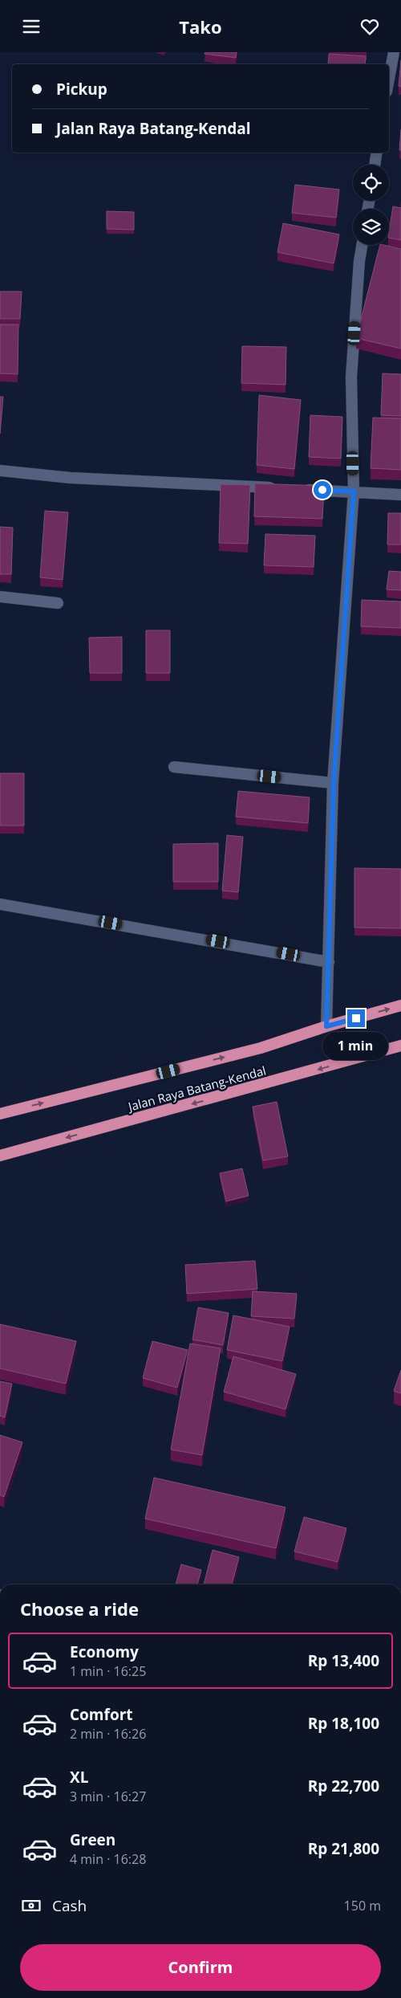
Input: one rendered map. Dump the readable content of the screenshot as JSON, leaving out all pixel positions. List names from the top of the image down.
{
  "streets": {
    "highway": ["Jalan Raya Batang-Kendal"]
  },
  "page": {
    "header": "Tako",
    "banner": ["Pickup", "Jalan Raya Batang-Kendal"],
    "bubble": "1 min",
    "heading": "Choose a ride",
    "list": [
      {
        "name": "Economy",
        "note": "1 min · 16:25",
        "value": "Rp 13,400"
      },
      {
        "name": "Comfort",
        "note": "2 min · 16:26",
        "value": "Rp 18,100"
      },
      {
        "name": "XL",
        "note": "3 min · 16:27",
        "value": "Rp 22,700"
      },
      {
        "name": "Green",
        "note": "4 min · 16:28",
        "value": "Rp 21,800"
      }
    ],
    "pay": ["Cash", "150 m"],
    "buttons": "Confirm"
  }
}
